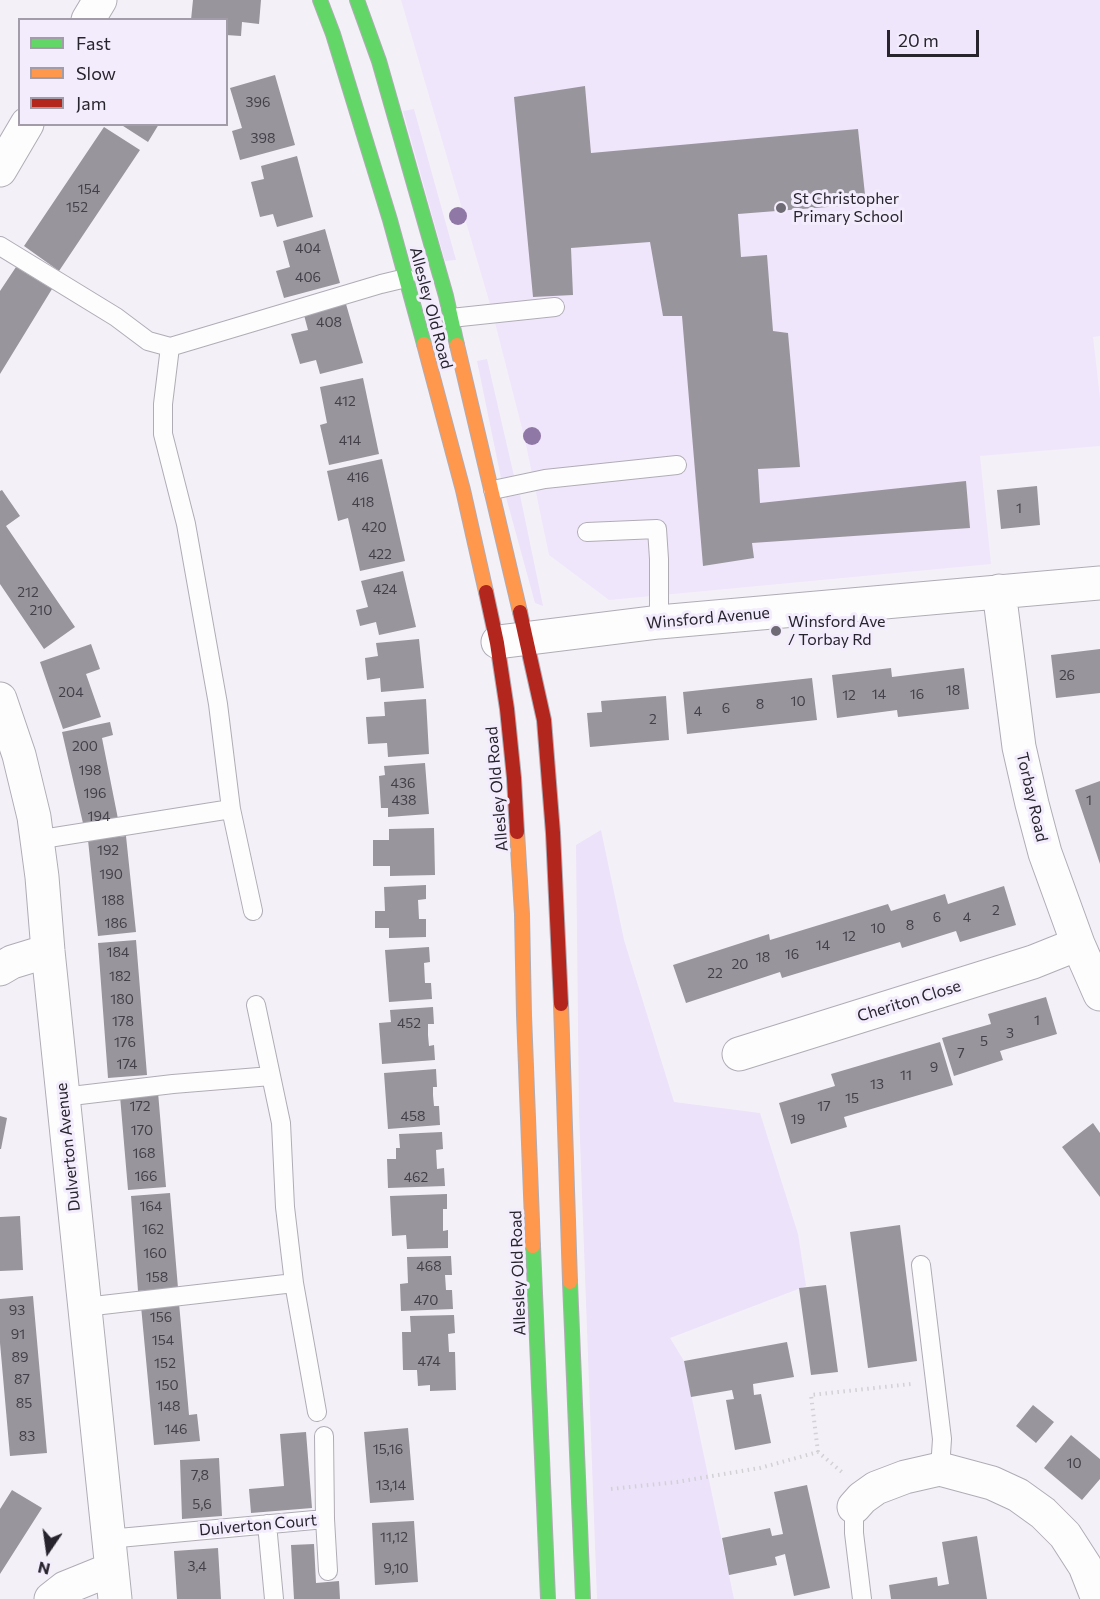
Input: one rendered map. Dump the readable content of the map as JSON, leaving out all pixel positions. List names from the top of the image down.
{
  "streets": {
    "main road": ["Allesley Old Road"],
    "street": [
      "Winsford Avenue",
      "Torbay Road",
      "Cheriton Close",
      "Dulverton Avenue"
    ],
    "lane": ["Dulverton Court"]
  },
  "crossings": [
    ["Allesley Old Road", "Winsford Avenue"],
    ["Winsford Avenue", "Torbay Road"],
    ["Torbay Road", "Cheriton Close"],
    ["Dulverton Avenue", "Dulverton Court"]
  ],
  "places": ["St Christopher Primary School", "Winsford Ave / Torbay Rd"],
  "house_numbers": [
    "396",
    "398",
    "154",
    "152",
    "404",
    "406",
    "408",
    "412",
    "414",
    "416",
    "418",
    "1",
    "420",
    "422",
    "424",
    "212",
    "210",
    "26",
    "18",
    "204",
    "14",
    "16",
    "12",
    "10",
    "8",
    "6",
    "4",
    "2",
    "200",
    "198",
    "436",
    "196",
    "438",
    "1",
    "194",
    "192",
    "190",
    "188",
    "2",
    "6",
    "4",
    "186",
    "8",
    "10",
    "12",
    "14",
    "184",
    "16",
    "18",
    "20",
    "22",
    "182",
    "180",
    "1",
    "178",
    "452",
    "3",
    "5",
    "176",
    "7",
    "174",
    "9",
    "11",
    "13",
    "15",
    "172",
    "17",
    "458",
    "19",
    "170",
    "168",
    "166",
    "462",
    "164",
    "162",
    "160",
    "468",
    "158",
    "470",
    "93",
    "156",
    "91",
    "154",
    "89",
    "474",
    "152",
    "87",
    "150",
    "85",
    "148",
    "146",
    "83",
    "15,16",
    "10",
    "7,8",
    "13,14",
    "5,6",
    "11,12",
    "3,4",
    "9,10"
  ],
  "legend": ["Fast", "Slow", "Jam"],
  "scale_bar": "20 m",
  "north": "bottom"
}
